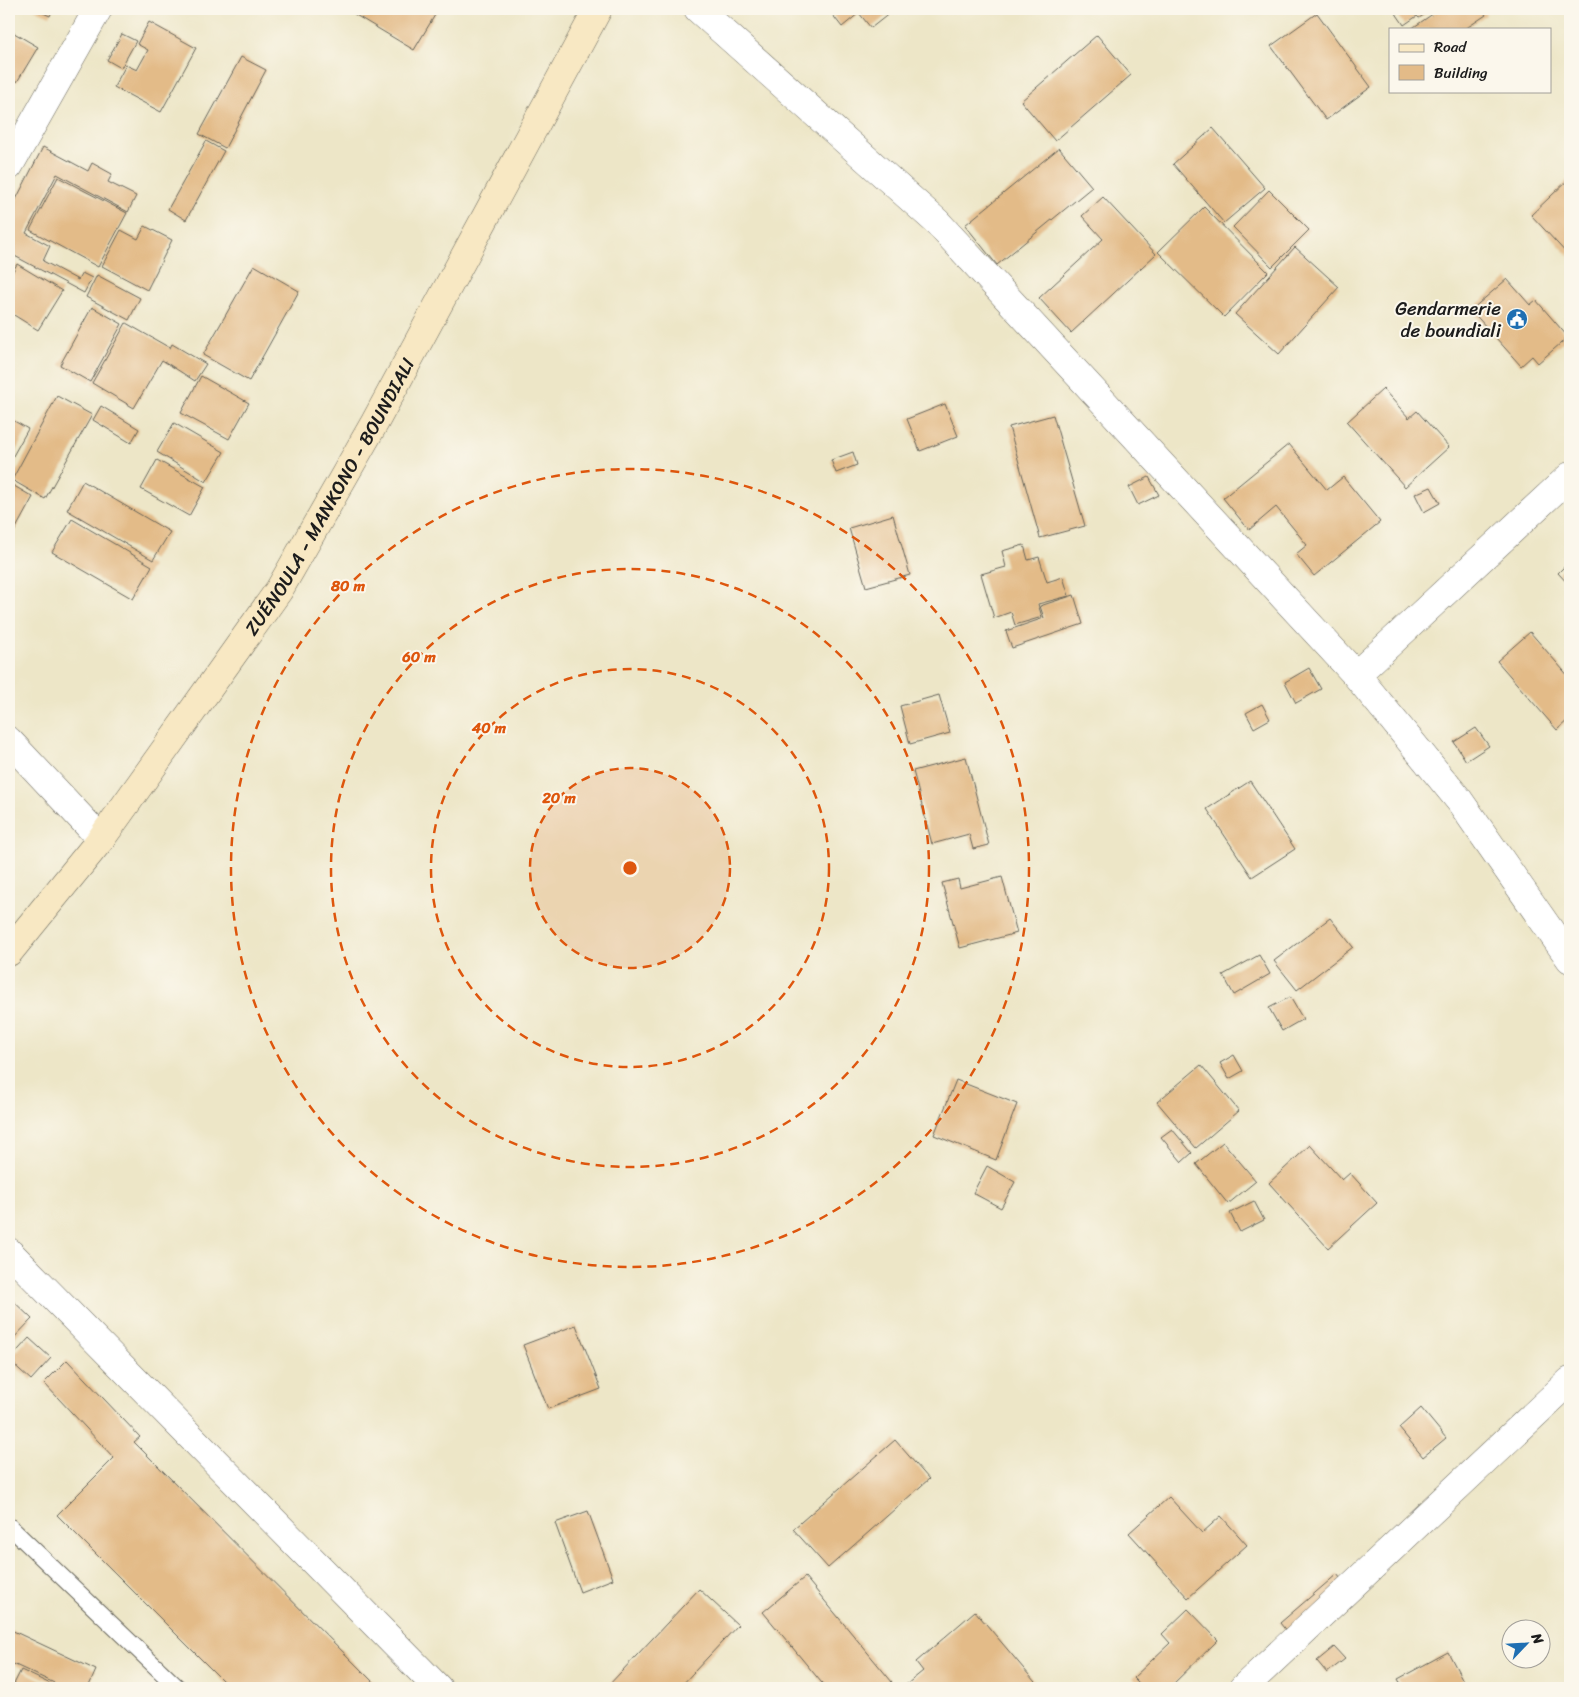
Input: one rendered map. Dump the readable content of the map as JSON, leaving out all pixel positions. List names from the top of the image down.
{
  "streets": {
    "main road": ["ZUÉNOULA - MANKONO - BOUNDIALI"]
  },
  "places": {
    "public building": ["Gendarmerie de boundiali"]
  },
  "legend": ["Road", "Building"],
  "north": "top right",
  "rings": [
    "80 m",
    "60 m",
    "40 m",
    "20 m"
  ]
}
